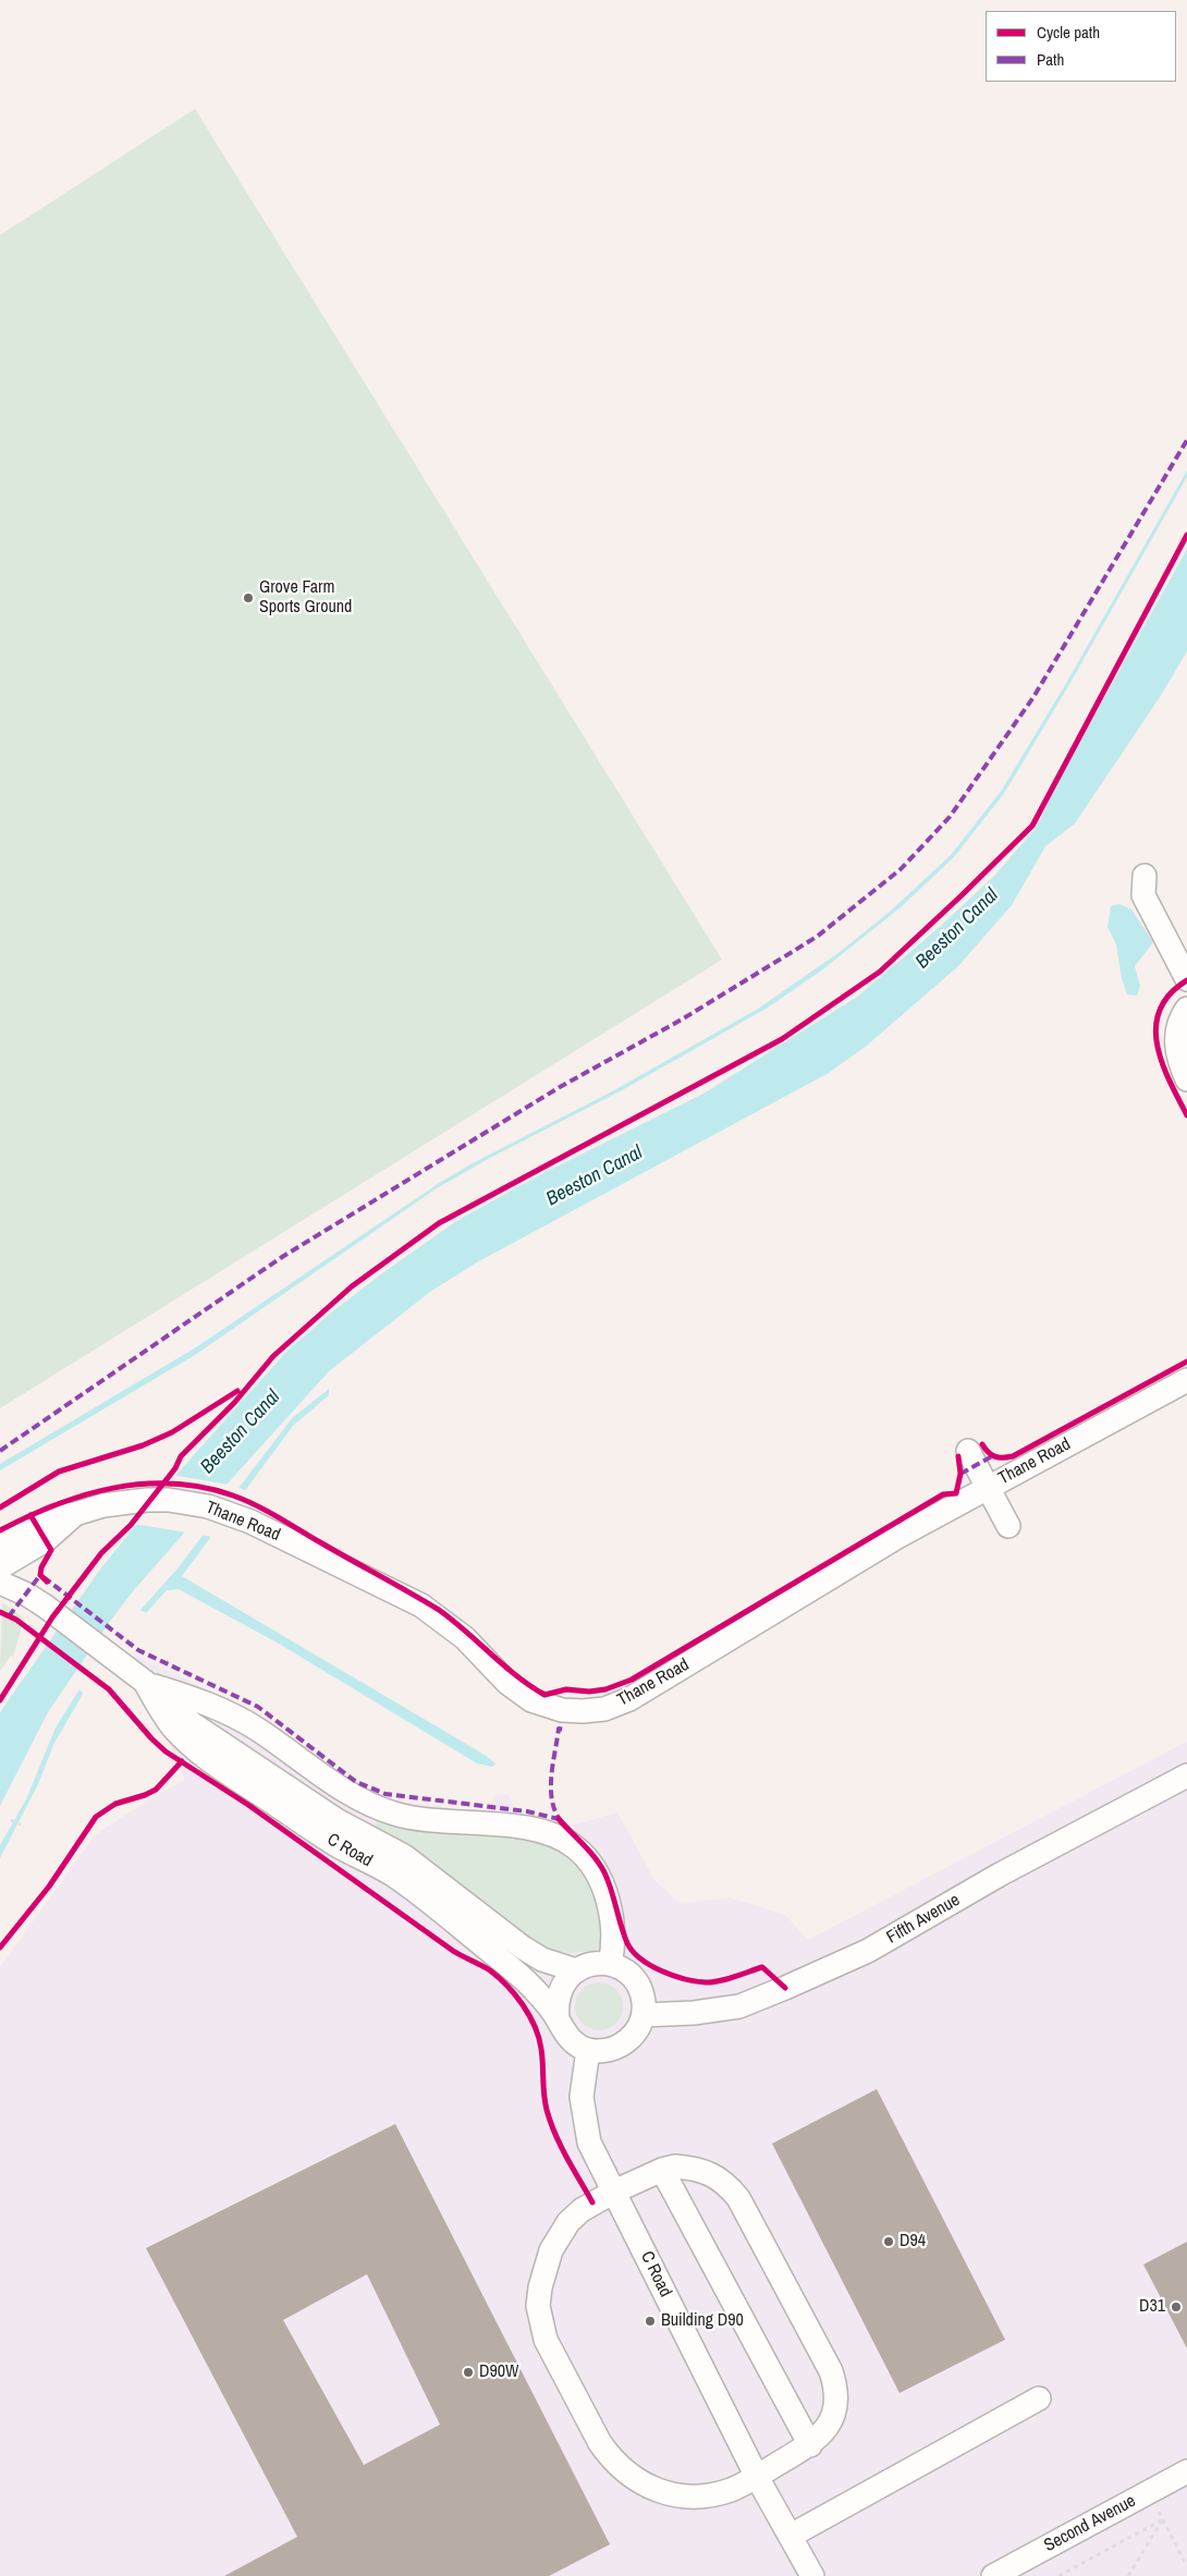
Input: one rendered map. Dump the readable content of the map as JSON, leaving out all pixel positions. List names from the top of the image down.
{
  "streets": {
    "street": [
      "Thane Road",
      "C Road",
      "Fifth Avenue",
      "Second Avenue"
    ]
  },
  "crossings": [
    ["C Road", "Fifth Avenue"]
  ],
  "water": ["Beeston Canal"],
  "places": [
    "Grove Farm Sports Ground",
    "D94",
    "D31",
    "Building D90",
    "D90W"
  ],
  "legend": ["Cycle path", "Path"]
}
